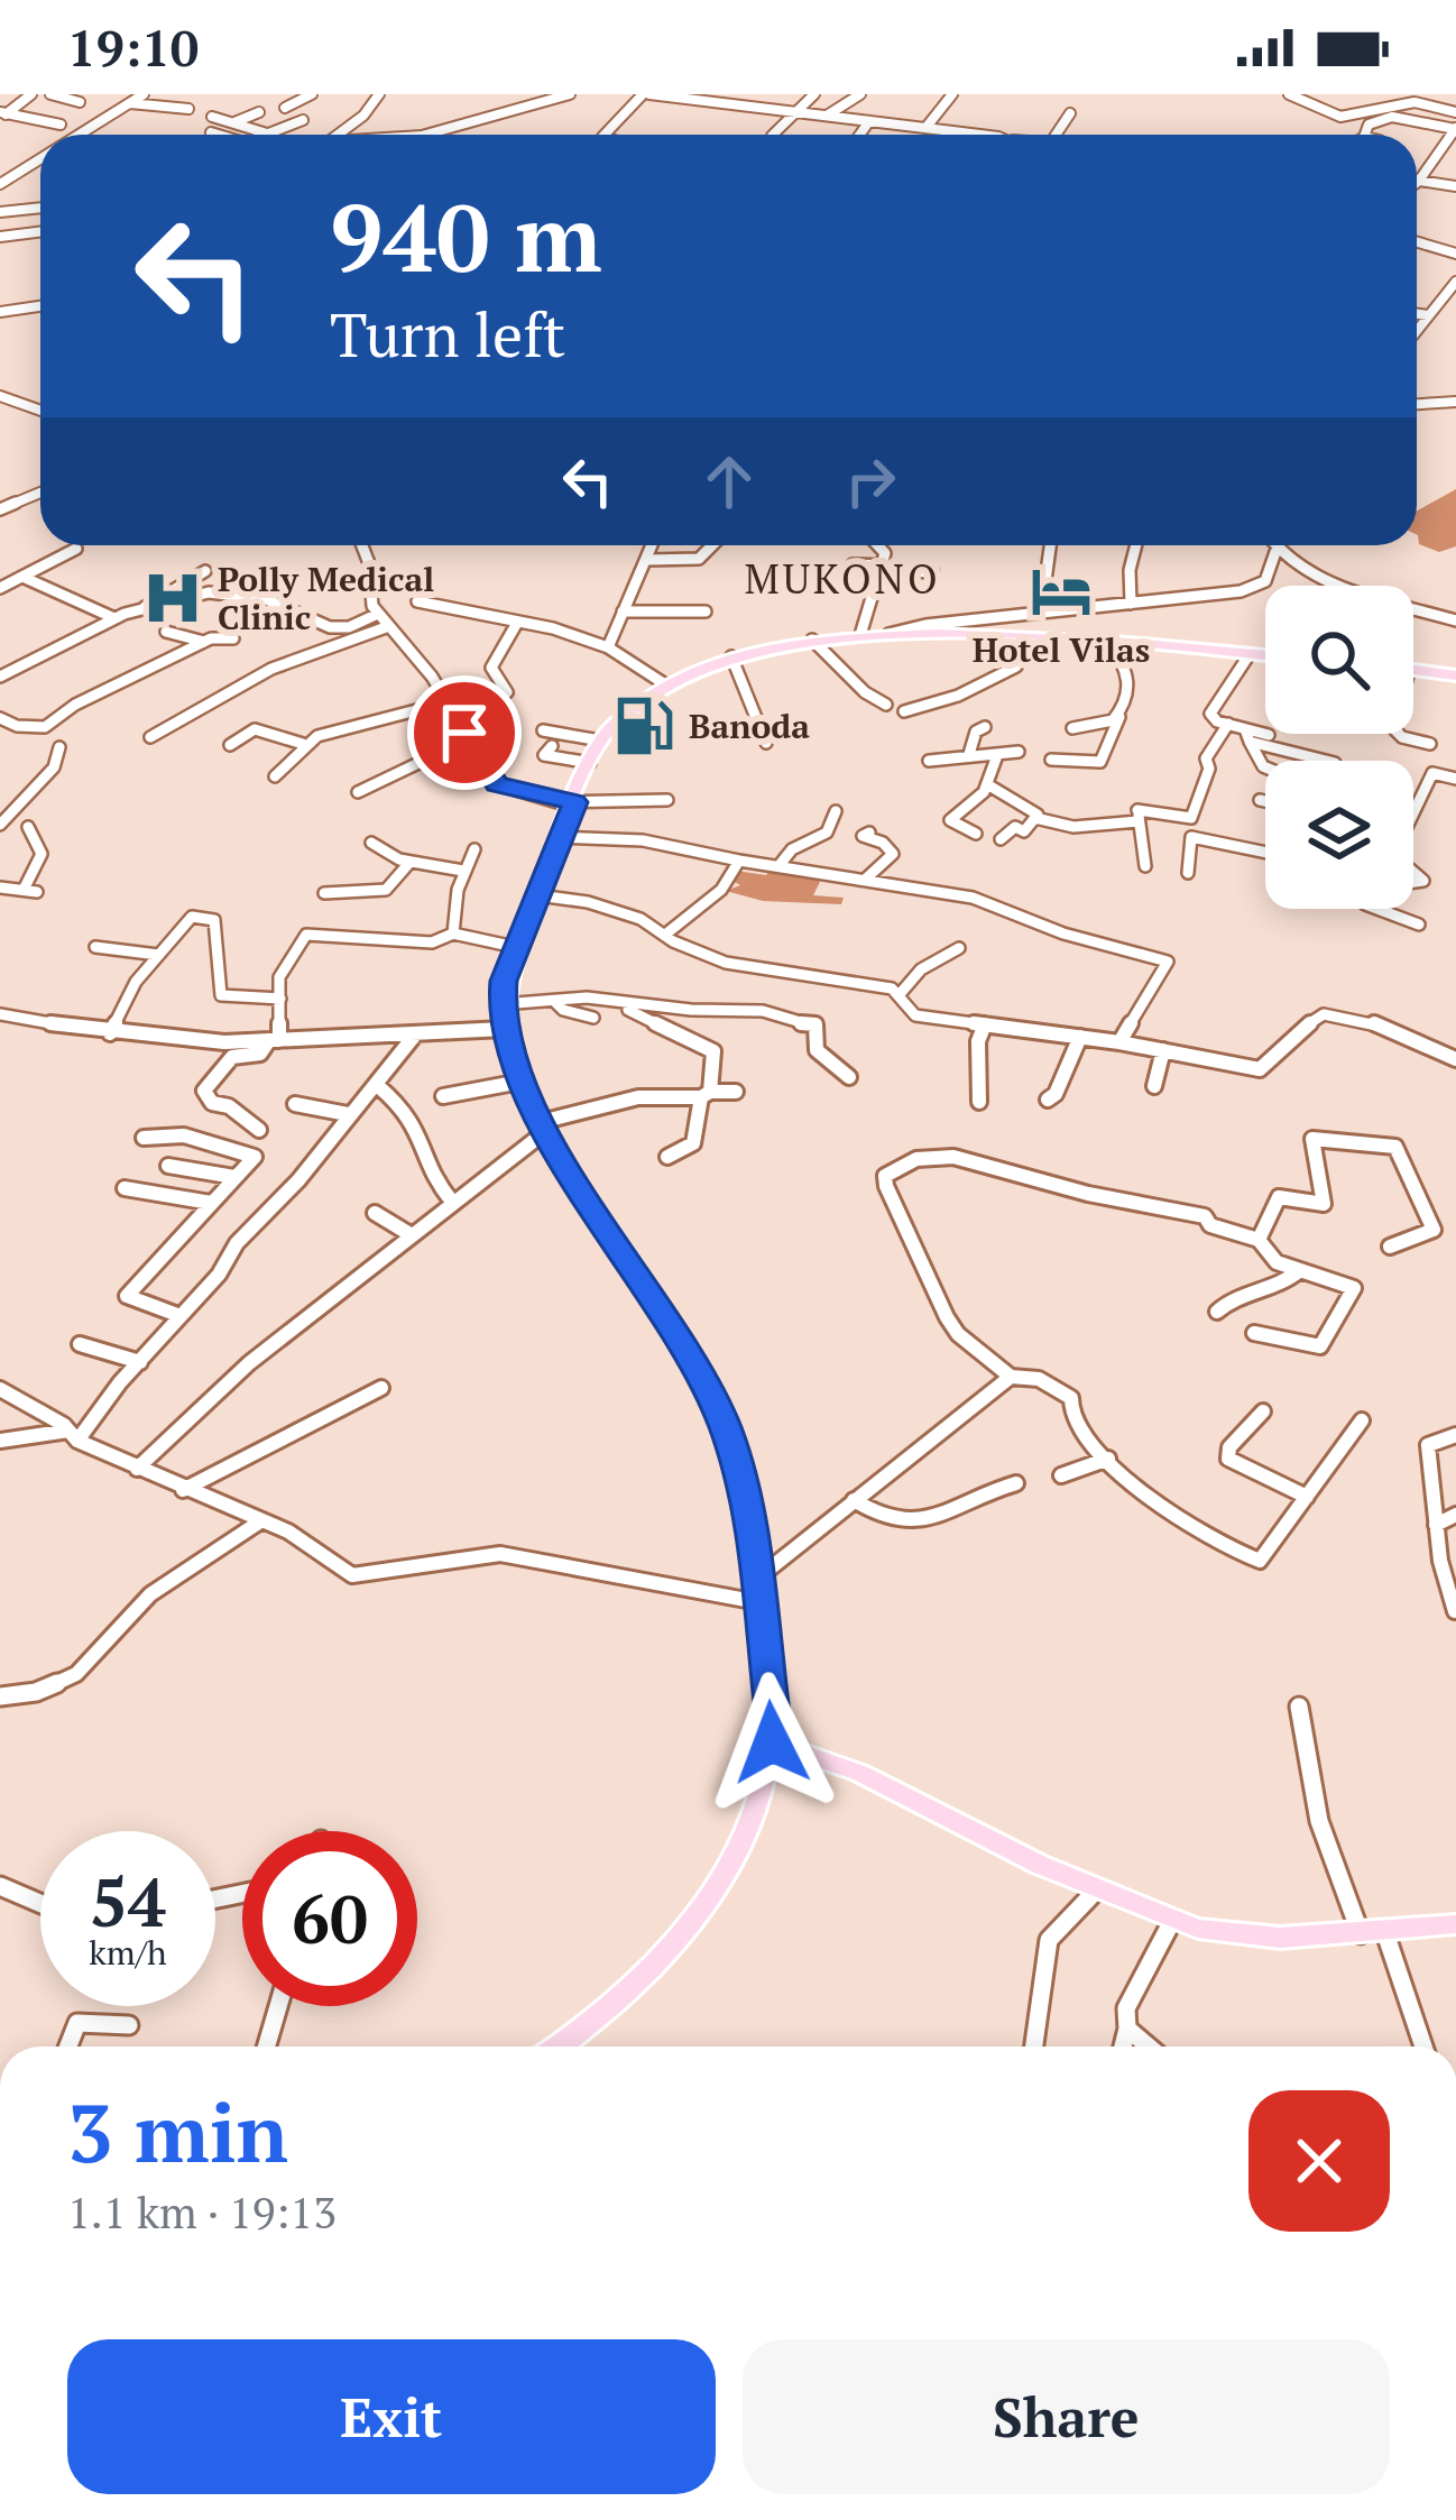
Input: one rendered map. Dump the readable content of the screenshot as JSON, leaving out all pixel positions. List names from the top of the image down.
{
  "districts": ["MUKONO"],
  "places": {
    "hotel": ["Hotel Vilas"],
    "hospital": ["Polly Medical Clinic"],
    "fuel station": ["Banoda"]
  },
  "page": {
    "status": "19:10",
    "turn": ["940 m", "Turn left"],
    "speed": "54 km/h",
    "limit": "60",
    "heading": ["3 min", "1.1 km · 19:13"],
    "buttons": ["Exit", "Share"]
  }
}
